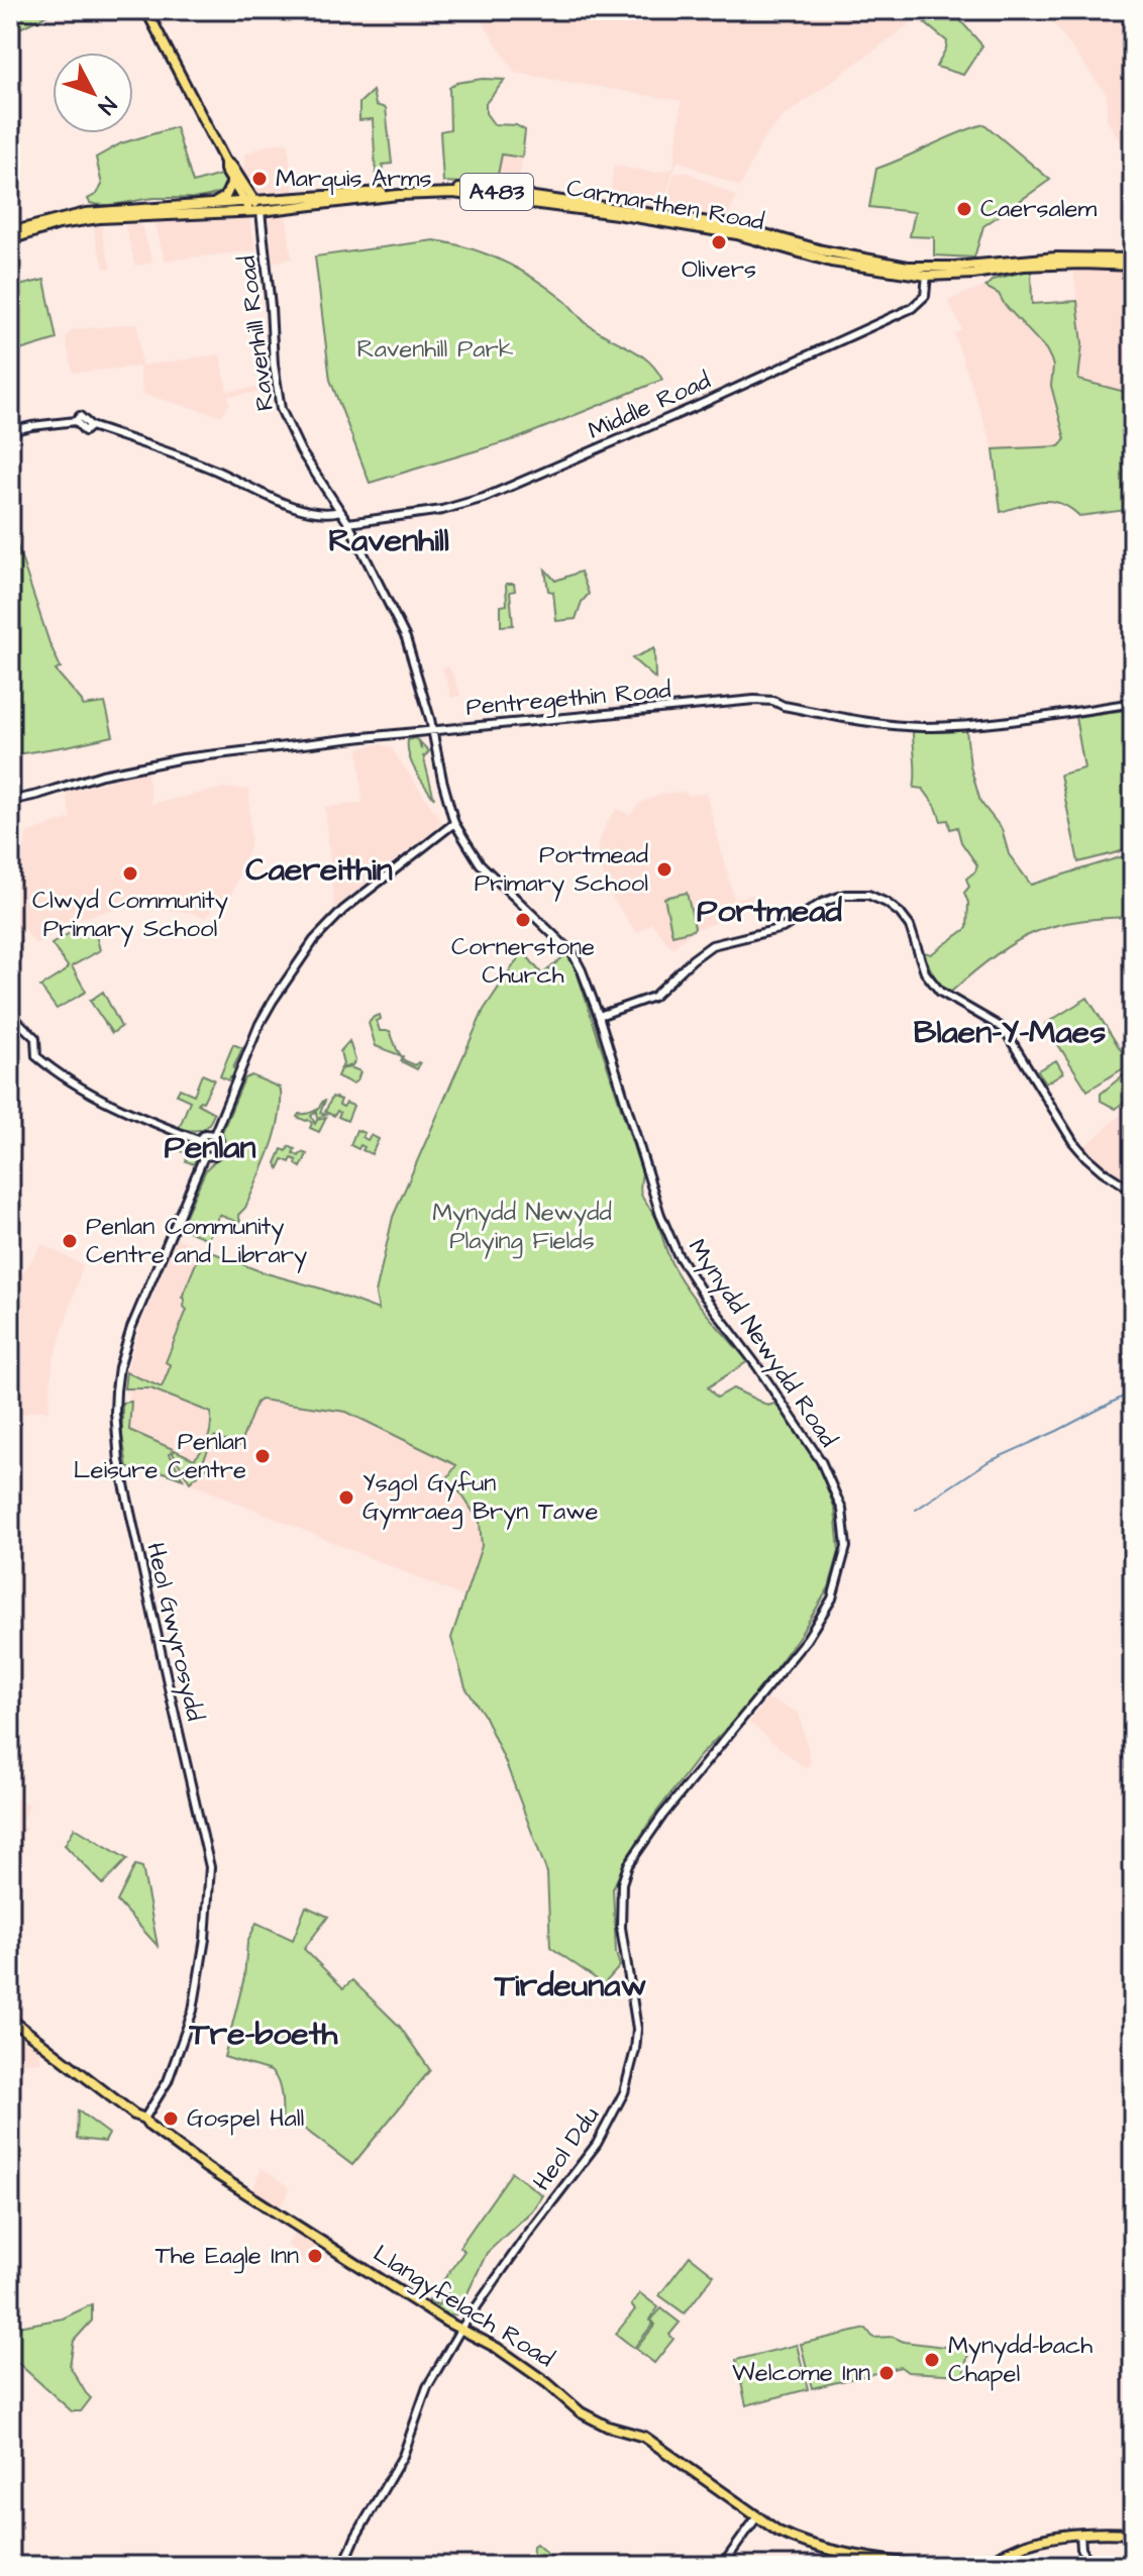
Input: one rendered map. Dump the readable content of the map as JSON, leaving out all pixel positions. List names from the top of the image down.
{
  "streets": {
    "main road": ["A483", "Carmarthen Road", "Llangyfelach Road"],
    "street": [
      "Ravenhill Road",
      "Middle Road",
      "Pentregethin Road",
      "Mynydd Newydd Road",
      "Heol Gwyrosydd",
      "Heol Ddu"
    ]
  },
  "crossings": [
    ["A483", "Carmarthen Road"],
    ["Carmarthen Road", "Ravenhill Road"],
    ["Carmarthen Road", "Middle Road"],
    ["Ravenhill Road", "Middle Road"],
    ["Ravenhill Road", "Pentregethin Road"],
    ["Ravenhill Road", "Mynydd Newydd Road"],
    ["Pentregethin Road", "Mynydd Newydd Road"],
    ["Mynydd Newydd Road", "Heol Ddu"],
    ["Heol Gwyrosydd", "Llangyfelach Road"],
    ["Heol Ddu", "Llangyfelach Road"]
  ],
  "districts": [
    "Ravenhill",
    "Caereithin",
    "Portmead",
    "Blaen-Y-Maes",
    "Penlan",
    "Tirdeunaw",
    "Tre-boeth"
  ],
  "parks": ["Ravenhill Park", "Mynydd Newydd Playing Fields"],
  "places": [
    "Marquis Arms",
    "Caersalem",
    "Olivers",
    "Portmead Primary School",
    "Clwyd Community Primary School",
    "Cornerstone Church",
    "Penlan Community Centre and Library",
    "Penlan Leisure Centre",
    "Ysgol Gyfun Gymraeg Bryn Tawe",
    "Gospel Hall",
    "The Eagle Inn",
    "Mynydd-bach Chapel",
    "Welcome Inn"
  ],
  "north": "bottom right"
}
